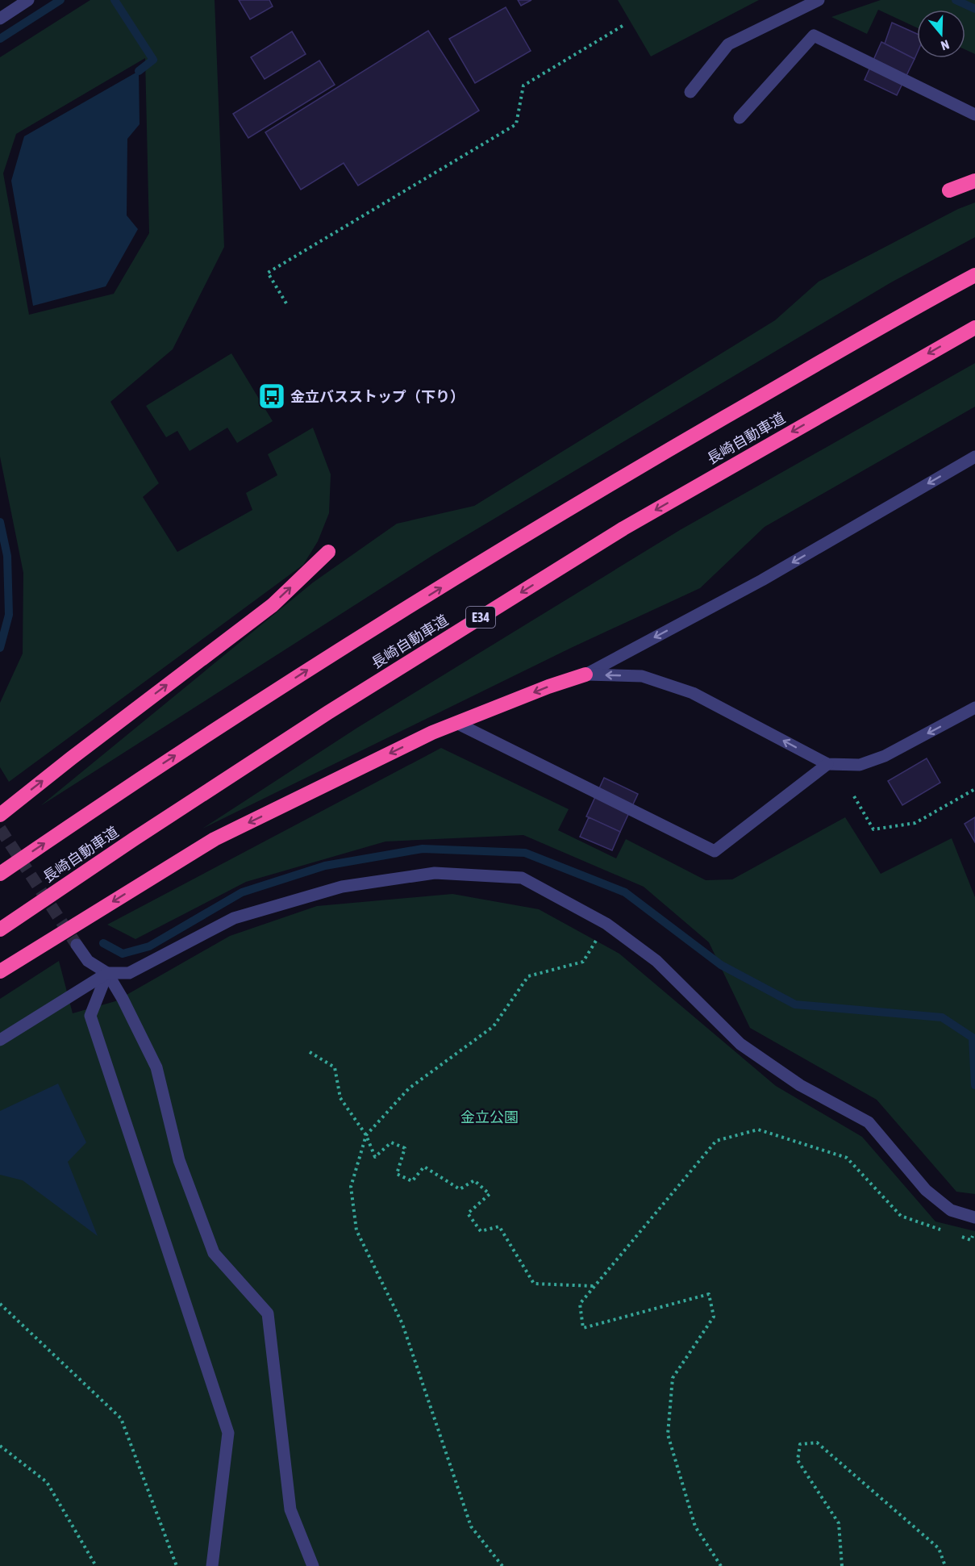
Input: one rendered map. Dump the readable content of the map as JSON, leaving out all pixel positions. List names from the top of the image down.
{
  "streets": {
    "highway": ["長崎自動車道", "E34"]
  },
  "parks": ["金立公園"],
  "places": {
    "bus stop": ["金立バスストップ（下り）"]
  },
  "north": "bottom"
}
